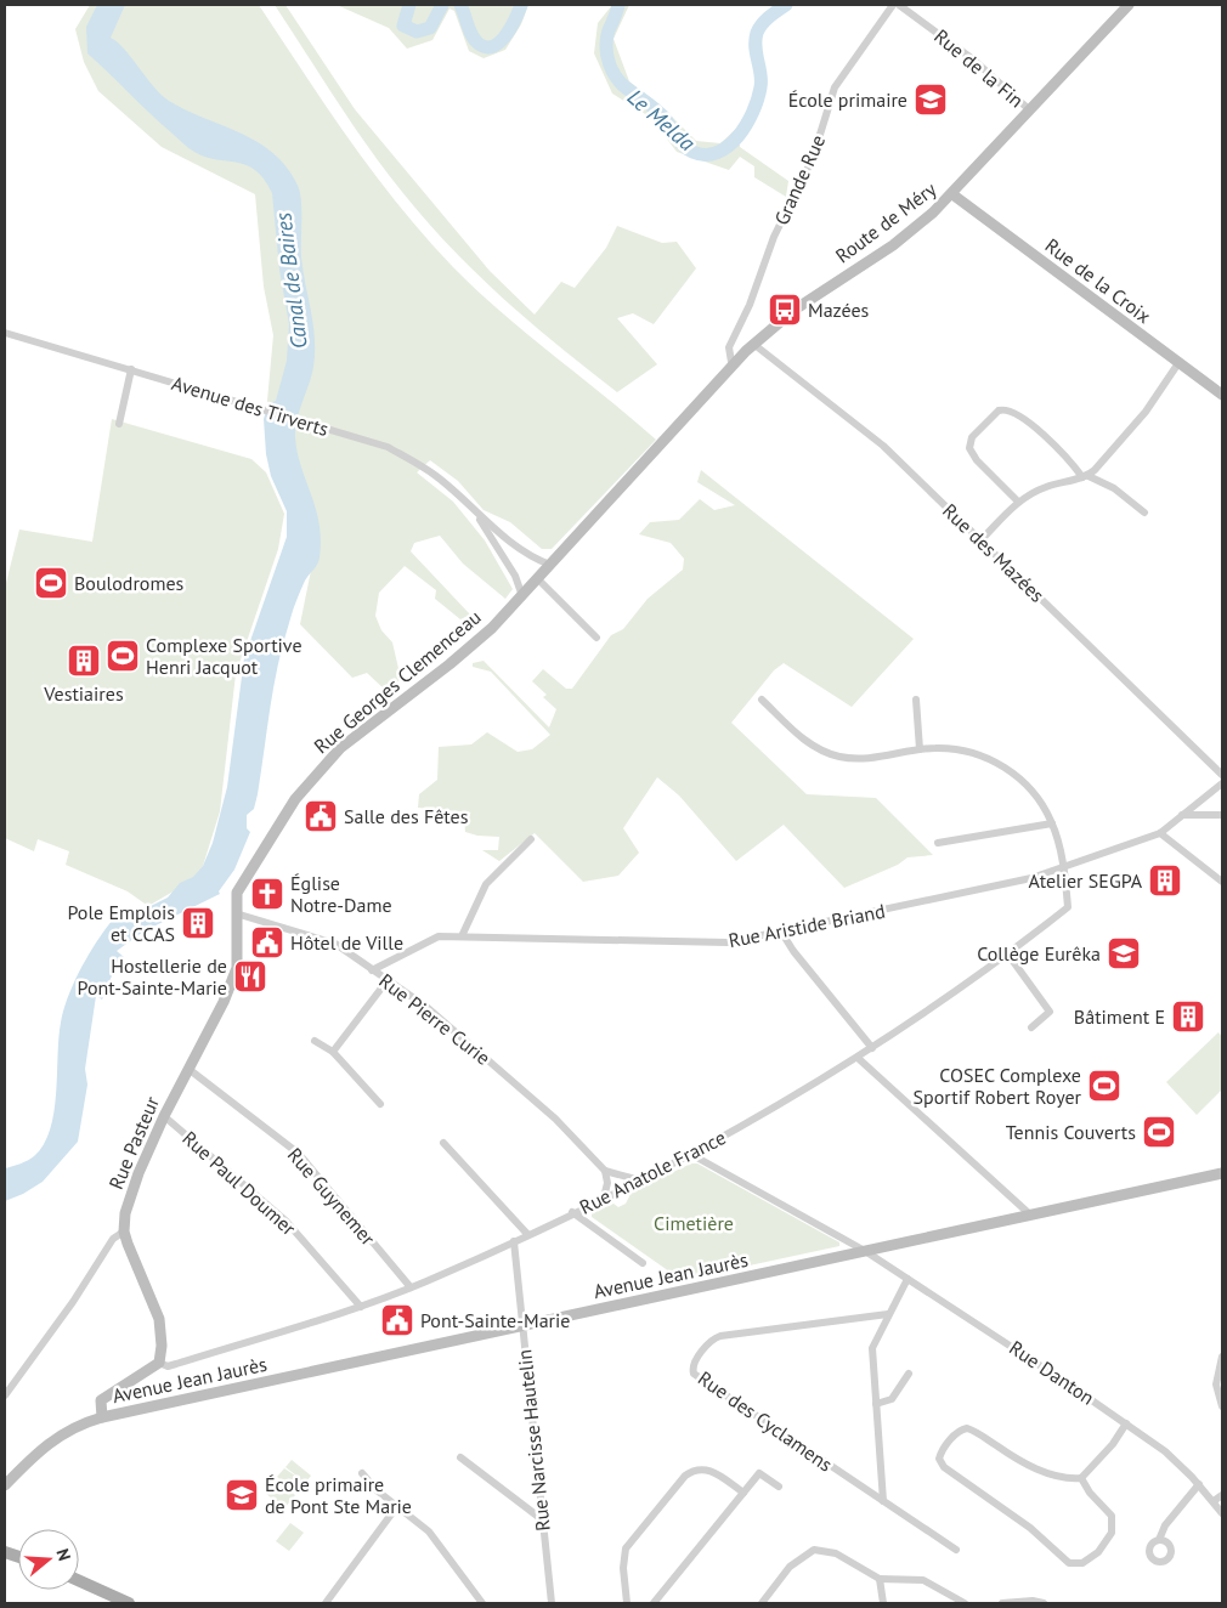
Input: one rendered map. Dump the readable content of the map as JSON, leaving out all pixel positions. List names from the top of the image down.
{
  "streets": {
    "main road": [
      "Route de Méry",
      "Rue de la Croix",
      "Rue Georges Clemenceau",
      "Rue Pasteur",
      "Avenue Jean Jaurès"
    ],
    "street": [
      "Rue de la Fin",
      "Grande Rue",
      "Avenue des Tirverts",
      "Rue des Mazées",
      "Rue Aristide Briand",
      "Rue Pierre Curie",
      "Rue Anatole France",
      "Rue Paul Doumer",
      "Rue Guynemer",
      "Rue Danton",
      "Rue des Cyclamens",
      "Rue Narcisse Hautelin"
    ]
  },
  "crossings": [
    ["Rue de la Fin", "Route de Méry"],
    ["Grande Rue", "Route de Méry"],
    ["Route de Méry", "Rue de la Croix"],
    ["Route de Méry", "Rue des Mazées"],
    ["Route de Méry", "Rue Georges Clemenceau"],
    ["Avenue des Tirverts", "Rue Georges Clemenceau"],
    ["Rue Georges Clemenceau", "Rue Pasteur"],
    ["Rue Aristide Briand", "Rue Pierre Curie"],
    ["Rue Aristide Briand", "Rue Anatole France"],
    ["Rue Pierre Curie", "Rue Pasteur"],
    ["Rue Pasteur", "Rue Anatole France"],
    ["Rue Pasteur", "Rue Paul Doumer"],
    ["Rue Pasteur", "Rue Guynemer"],
    ["Rue Anatole France", "Rue Paul Doumer"],
    ["Rue Anatole France", "Rue Guynemer"],
    ["Rue Anatole France", "Rue Danton"],
    ["Rue Anatole France", "Rue Narcisse Hautelin"],
    ["Avenue Jean Jaurès", "Rue Danton"],
    ["Avenue Jean Jaurès", "Rue Narcisse Hautelin"]
  ],
  "water": ["Le Melda", "Canal de Baires"],
  "parks": ["Cimetière"],
  "places": {
    "school or university": ["École primaire", "Collège Eurêka", "École primaire de Pont Ste Marie"],
    "bus stop": ["Mazées"],
    "sports": [
      "Boulodromes",
      "Complexe Sportive Henri Jacquot",
      "COSEC Complexe Sportif Robert Royer",
      "Tennis Couverts"
    ],
    "building": [
      "Vestiaires",
      "Atelier SEGPA",
      "Pole Emplois et CCAS",
      "Bâtiment E"
    ],
    "public building": ["Salle des Fêtes", "Hôtel de Ville", "Pont-Sainte-Marie"],
    "church": ["Église Notre-Dame"],
    "restaurant": ["Hostellerie de Pont-Sainte-Marie"]
  },
  "north": "right"
}
